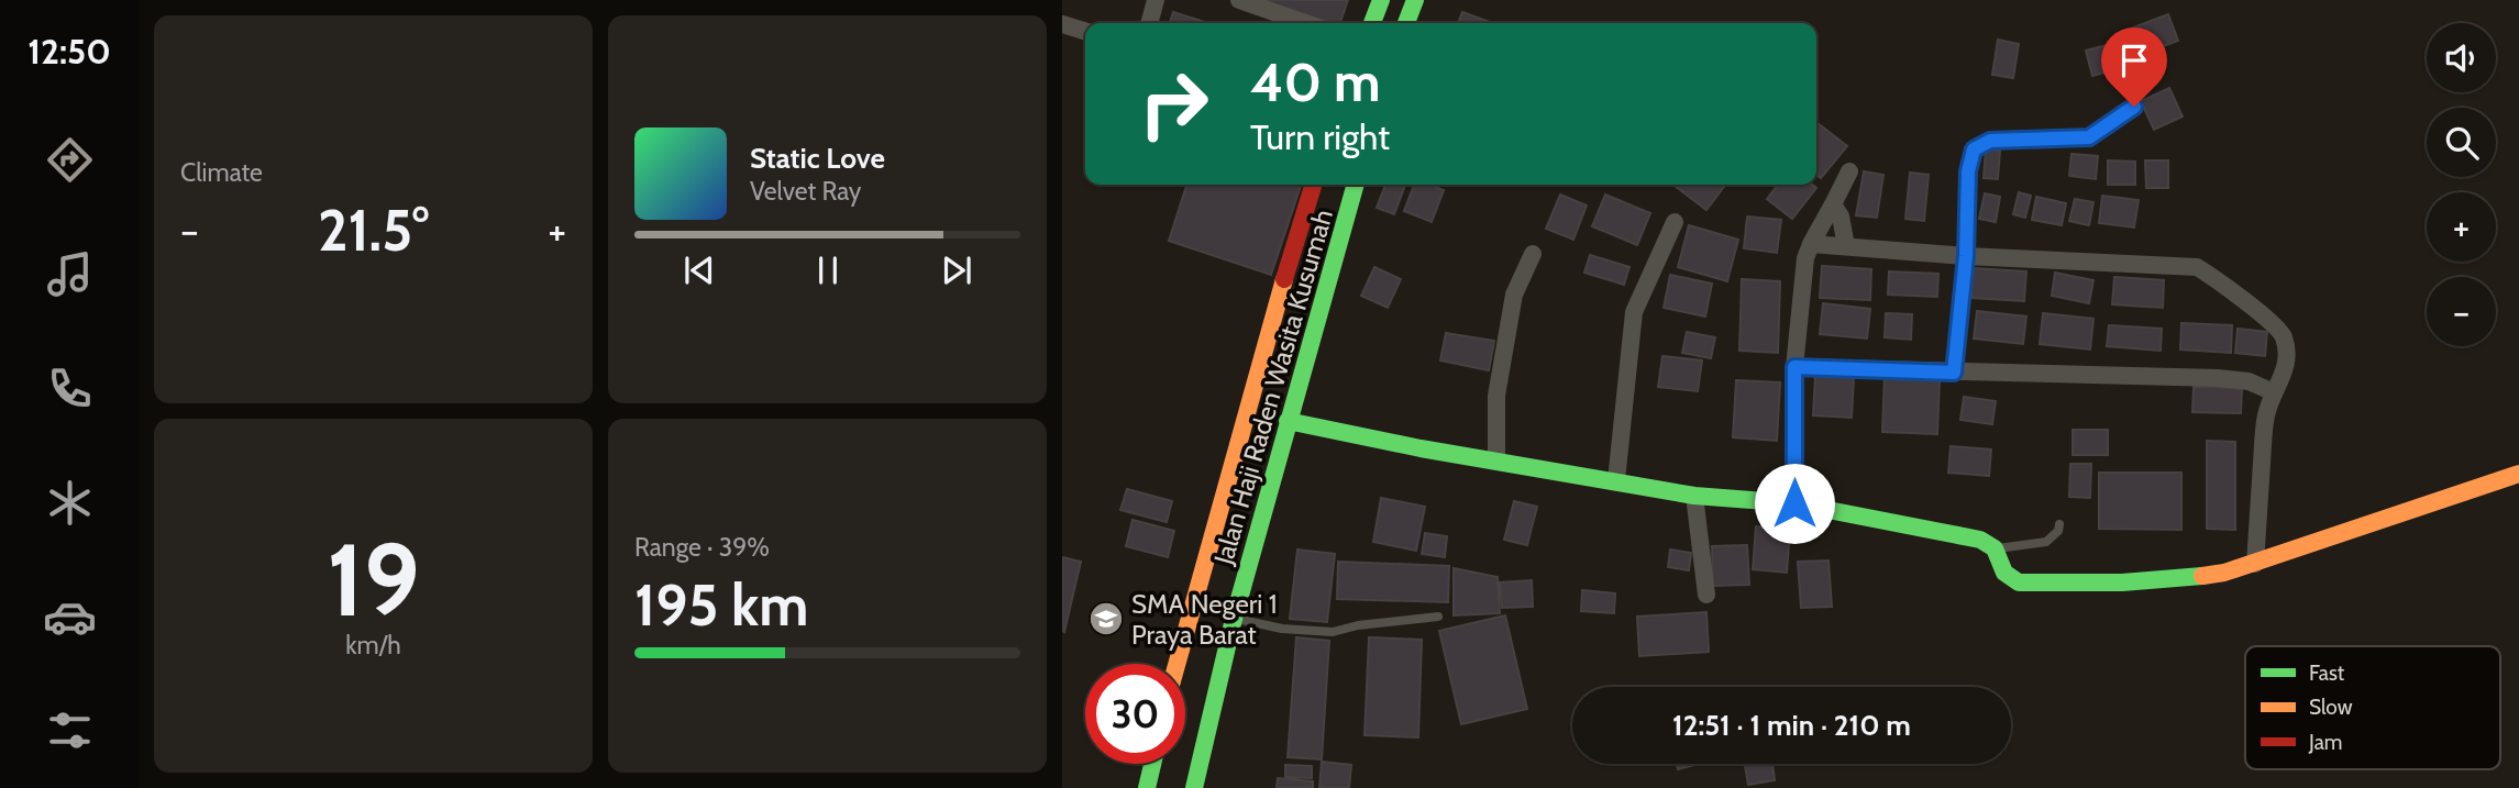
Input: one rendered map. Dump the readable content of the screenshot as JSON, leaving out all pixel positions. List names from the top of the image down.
{
  "streets": {
    "main road": ["Jalan Haji Raden Wasita Kusumah"]
  },
  "places": {
    "school or university": ["SMA Negeri 1 Praya Barat"]
  },
  "legend": ["Fast", "Slow", "Jam"],
  "page": {
    "tabs": "12:50",
    "tile": [
      "Climate",
      ["19", "km/h"],
      ["Range · 39%", "195 km"]
    ],
    "map_buttons": ["+", "−"],
    "turn": ["40 m", "Turn right"],
    "song": ["Static Love", "Velvet Ray"],
    "heat": ["−", "21.5°", "+"],
    "limit": "30",
    "trip": "12:51 · 1 min · 210 m"
  }
}
